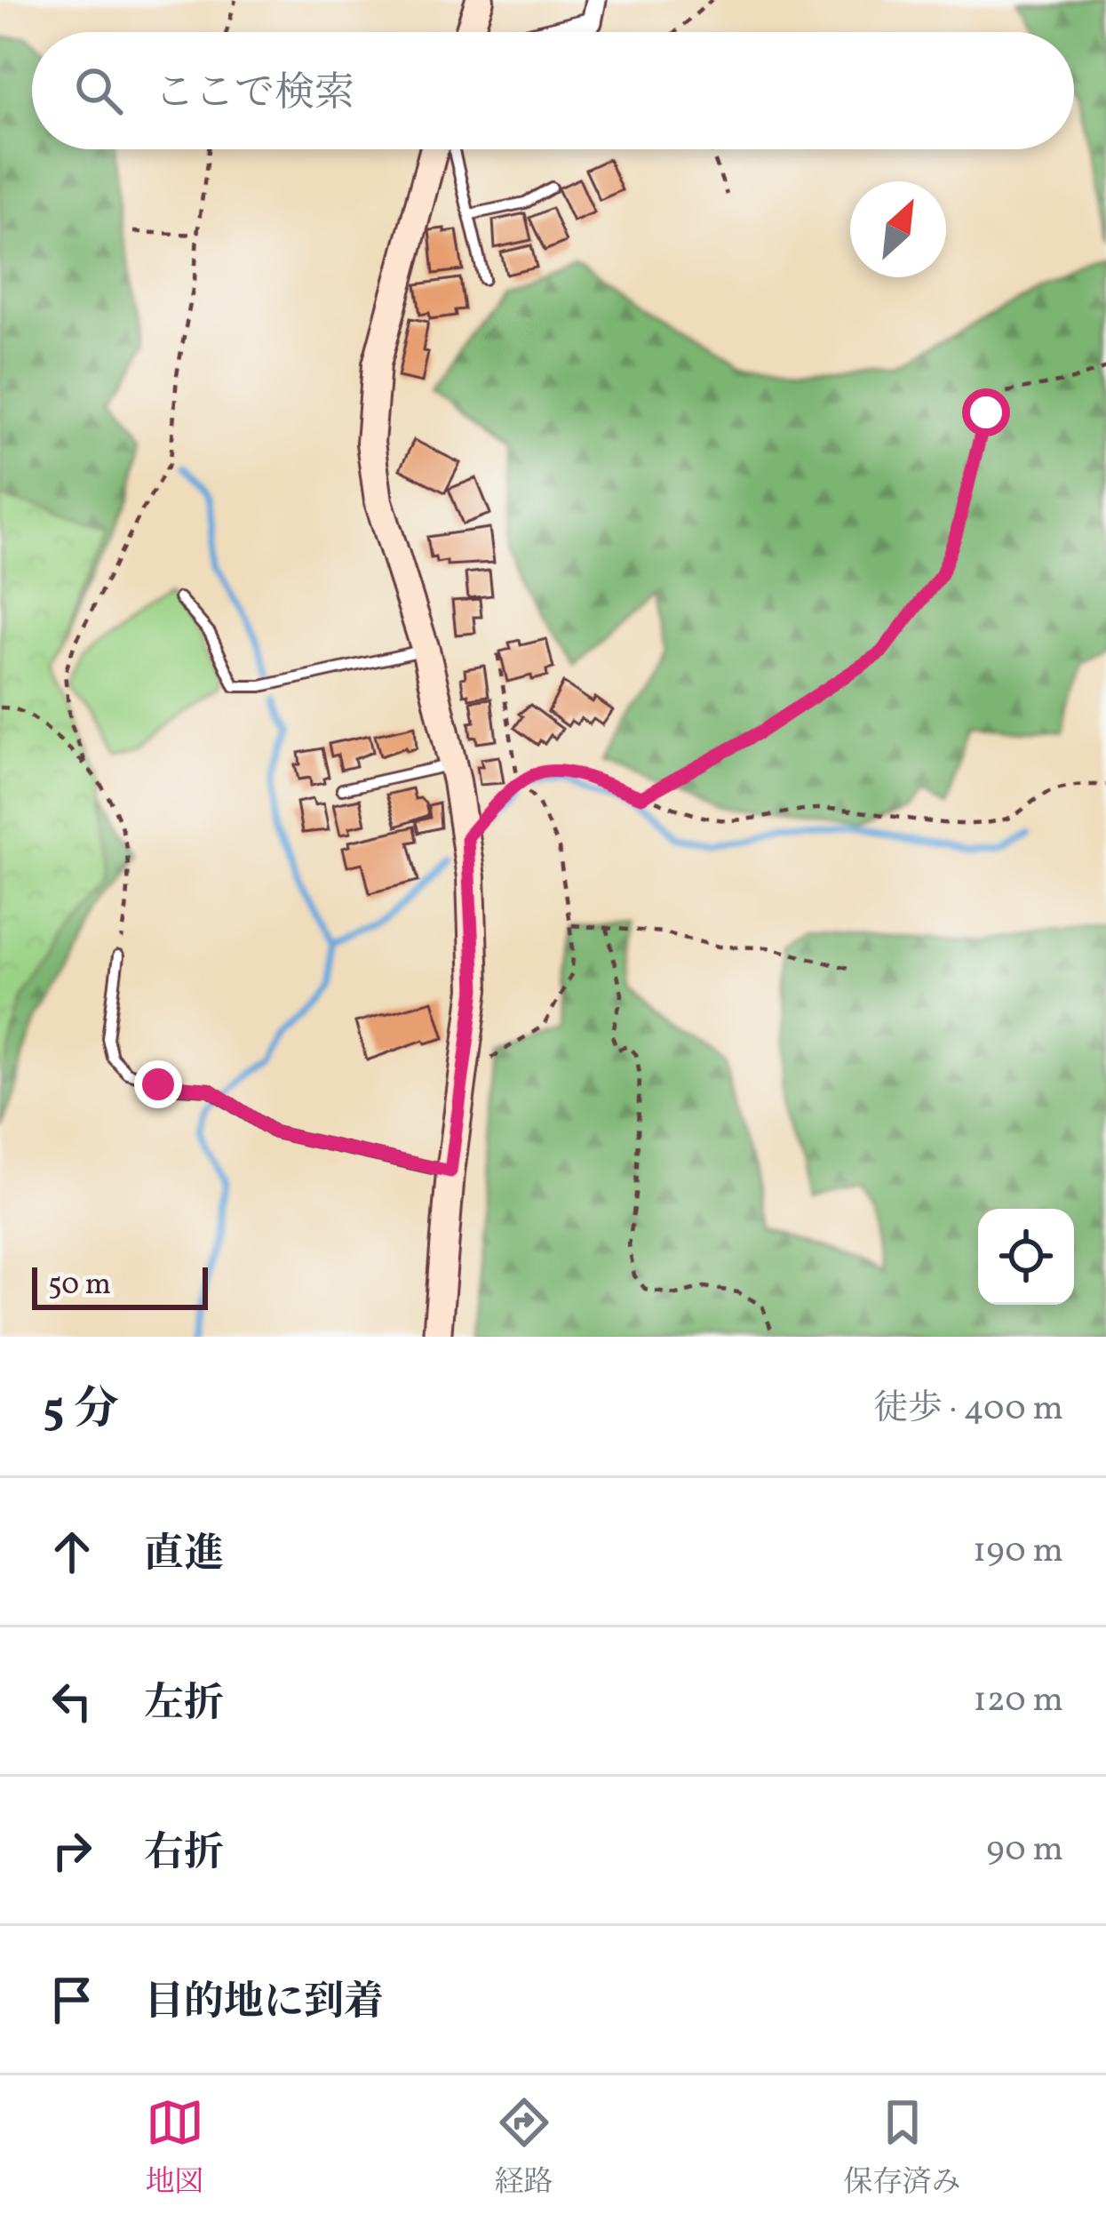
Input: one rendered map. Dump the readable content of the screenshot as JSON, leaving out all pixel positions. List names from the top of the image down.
{
  "scale_bar": "50 m",
  "north": "top right",
  "page": {
    "search": "ここで検索",
    "scale": "50 m",
    "heading": ["5 分", "徒歩 · 400 m"],
    "list": [
      ["直進", "190 m"],
      ["左折", "120 m"],
      ["右折", "90 m"],
      "目的地に到着"
    ],
    "nav": ["地図", "経路", "保存済み"]
  }
}
